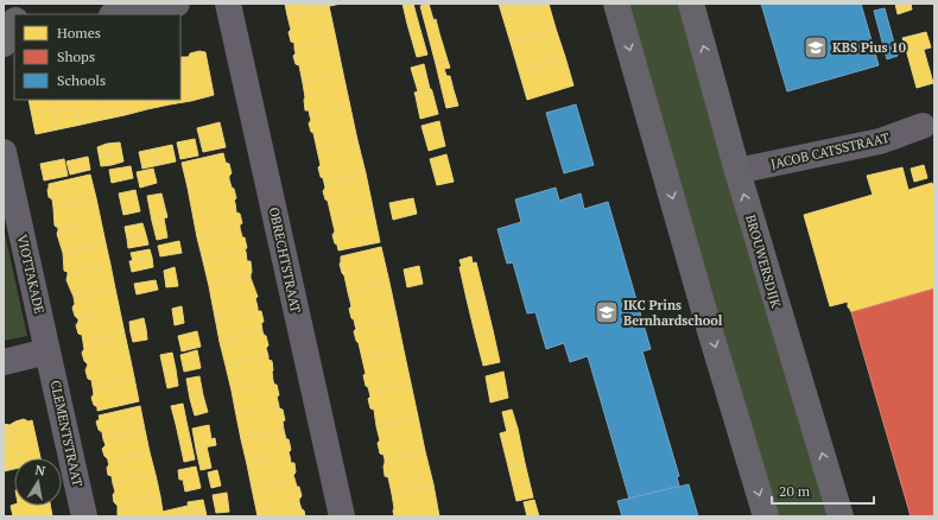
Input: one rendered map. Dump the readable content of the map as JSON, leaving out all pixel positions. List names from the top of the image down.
{
  "streets": {
    "street": [
      "JACOB CATSSTRAAT",
      "OBRECHTSTRAAT",
      "BROUWERSDIJK",
      "VIOTTAKADE",
      "CLEMENTSTRAAT"
    ]
  },
  "crossings": [
    ["JACOB CATSSTRAAT", "BROUWERSDIJK"],
    ["VIOTTAKADE", "CLEMENTSTRAAT"]
  ],
  "places": {
    "school or university": ["KBS Pius 10", "IKC Prins Bernhardschool"]
  },
  "legend": ["Homes", "Shops", "Schools"],
  "scale_bar": "20 m",
  "north": "top"
}
